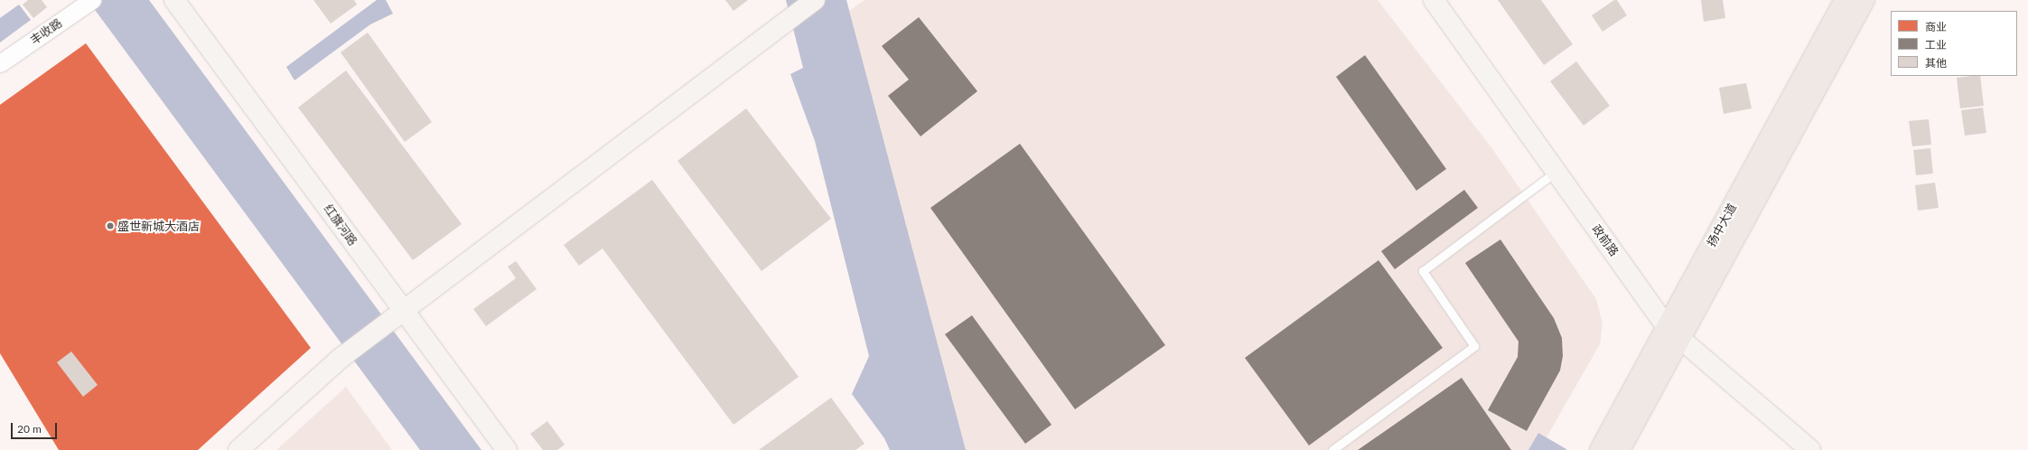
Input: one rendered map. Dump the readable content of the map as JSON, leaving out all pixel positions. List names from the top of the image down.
{
  "streets": {
    "main road": ["扬中大道"],
    "street": ["丰收路", "红旗河路", "政前路"]
  },
  "crossings": [
    ["扬中大道", "政前路"]
  ],
  "places": ["盛世新城大酒店"],
  "legend": ["商业", "工业", "其他"],
  "scale_bar": "20 m"
}
